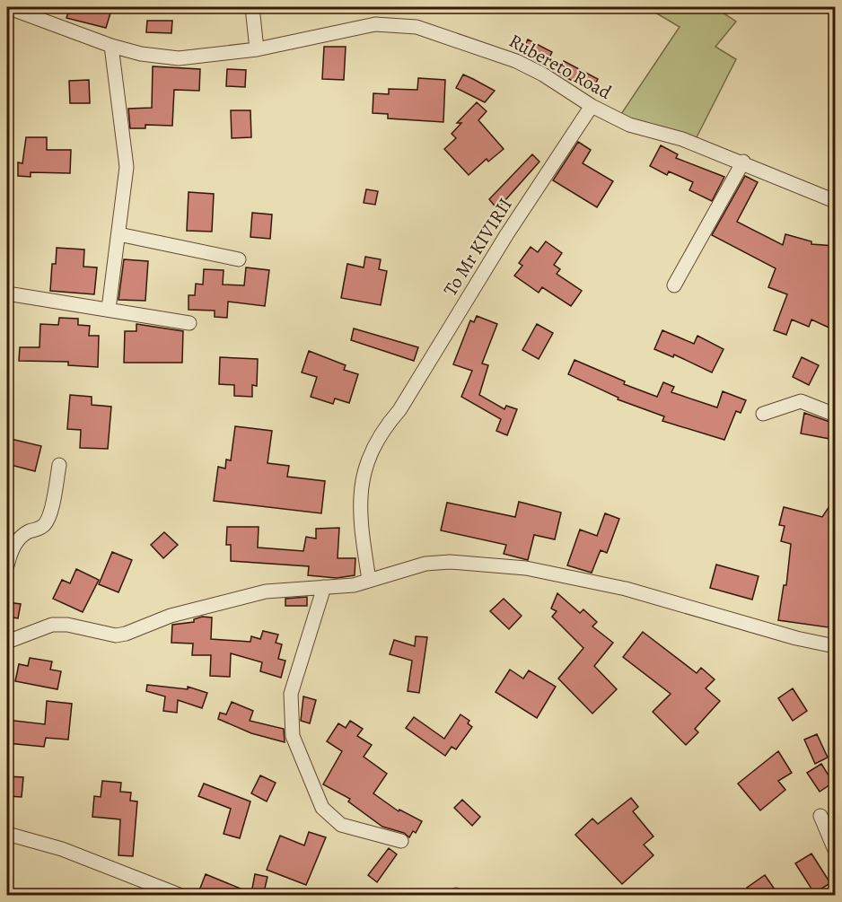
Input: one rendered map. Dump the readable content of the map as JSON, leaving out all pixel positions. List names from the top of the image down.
{
  "streets": {
    "street": ["Rubereto Road", "To Mr KIVIRII"]
  },
  "crossings": [
    ["Rubereto Road", "To Mr KIVIRII"]
  ]
}
